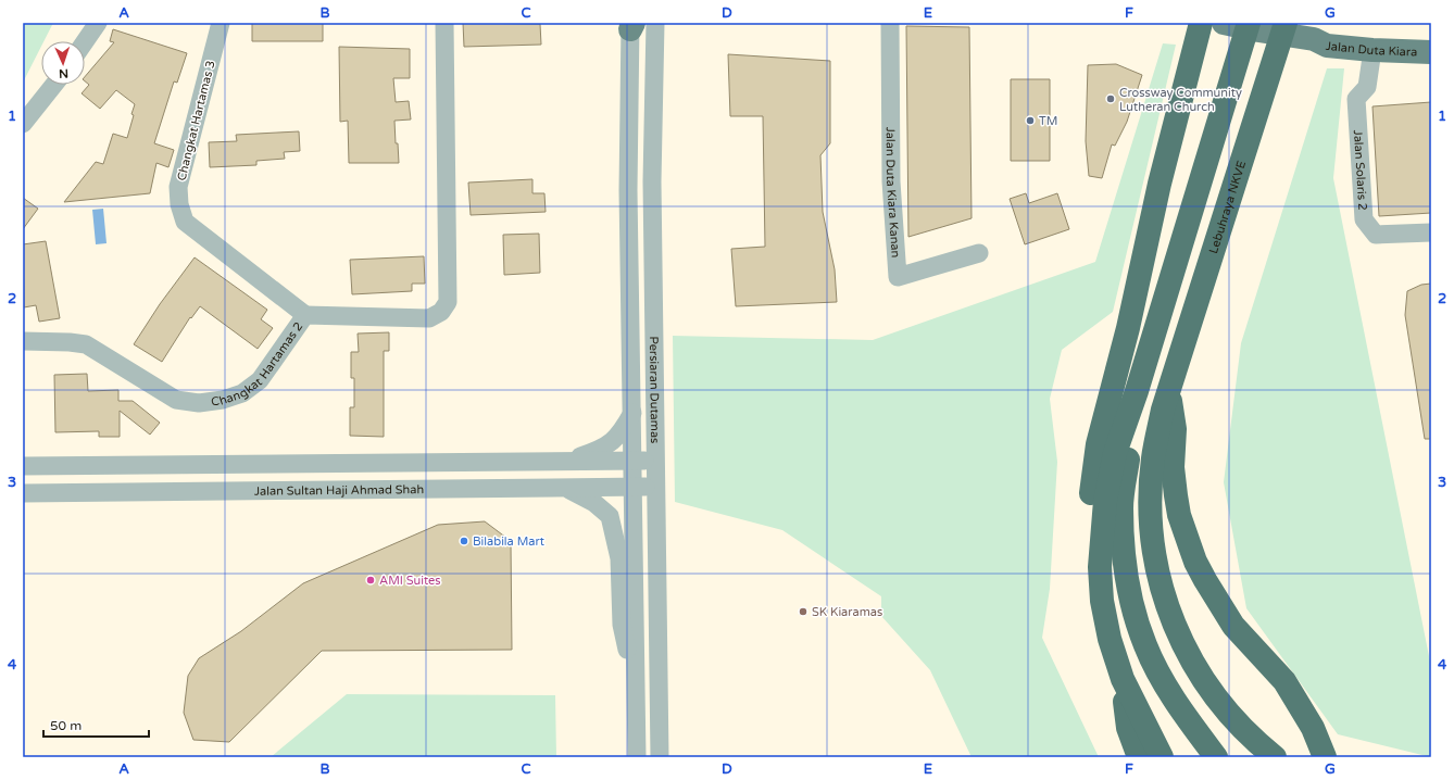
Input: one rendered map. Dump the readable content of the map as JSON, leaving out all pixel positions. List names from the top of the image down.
{
  "streets": {
    "highway": ["Lebuhraya NKVE"],
    "main road": ["Jalan Duta Kiara"],
    "street": [
      "Changkat Hartamas 3",
      "Jalan Solaris 2",
      "Jalan Duta Kiara Kanan",
      "Changkat Hartamas 2",
      "Persiaran Dutamas",
      "Jalan Sultan Haji Ahmad Shah"
    ]
  },
  "crossings": [
    ["Jalan Duta Kiara", "Jalan Solaris 2"],
    ["Changkat Hartamas 3", "Changkat Hartamas 2"],
    ["Persiaran Dutamas", "Jalan Sultan Haji Ahmad Shah"]
  ],
  "places": [
    "Crossway Community Lutheran Church",
    "TM",
    "Bilabila Mart",
    "AMI Suites",
    "SK Kiaramas"
  ],
  "scale_bar": "50 m",
  "north": "bottom",
  "grid": {
    "columns": [
      "A",
      "B",
      "C",
      "D",
      "E",
      "F",
      "G"
    ],
    "rows": [
      "1",
      "2",
      "3",
      "4"
    ]
  }
}
